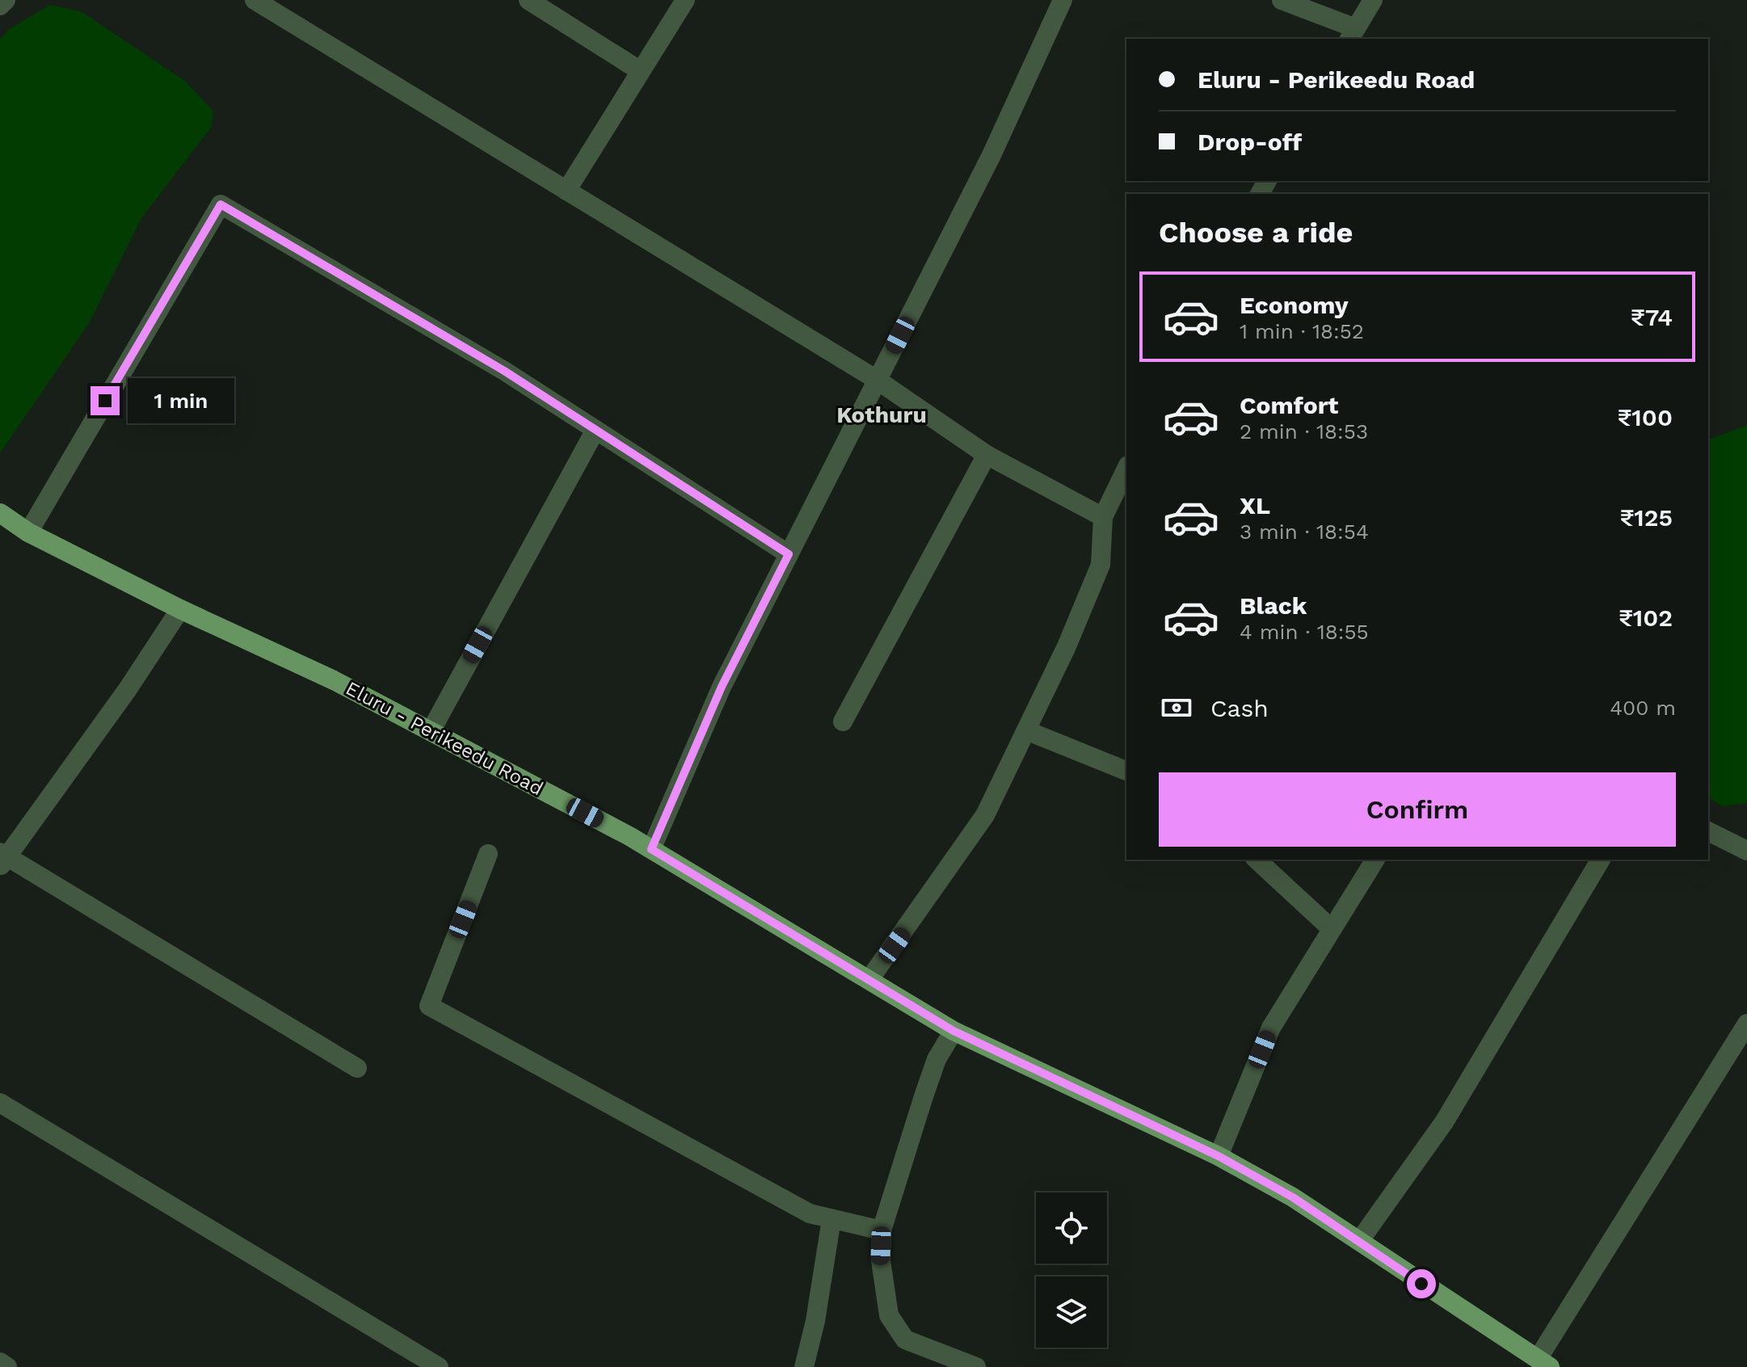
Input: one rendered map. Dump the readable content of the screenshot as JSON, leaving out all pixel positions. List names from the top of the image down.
{
  "streets": {
    "main road": ["Eluru - Perikeedu Road"]
  },
  "districts": ["Kothuru"],
  "page": {
    "banner": ["Eluru - Perikeedu Road", "Drop-off"],
    "heading": "Choose a ride",
    "list": [
      {
        "name": "Economy",
        "note": "1 min · 18:52",
        "value": "₹74"
      },
      {
        "name": "Comfort",
        "note": "2 min · 18:53",
        "value": "₹100"
      },
      {
        "name": "XL",
        "note": "3 min · 18:54",
        "value": "₹125"
      },
      {
        "name": "Black",
        "note": "4 min · 18:55",
        "value": "₹102"
      }
    ],
    "bubble": "1 min",
    "pay": ["Cash", "400 m"],
    "buttons": "Confirm"
  }
}
